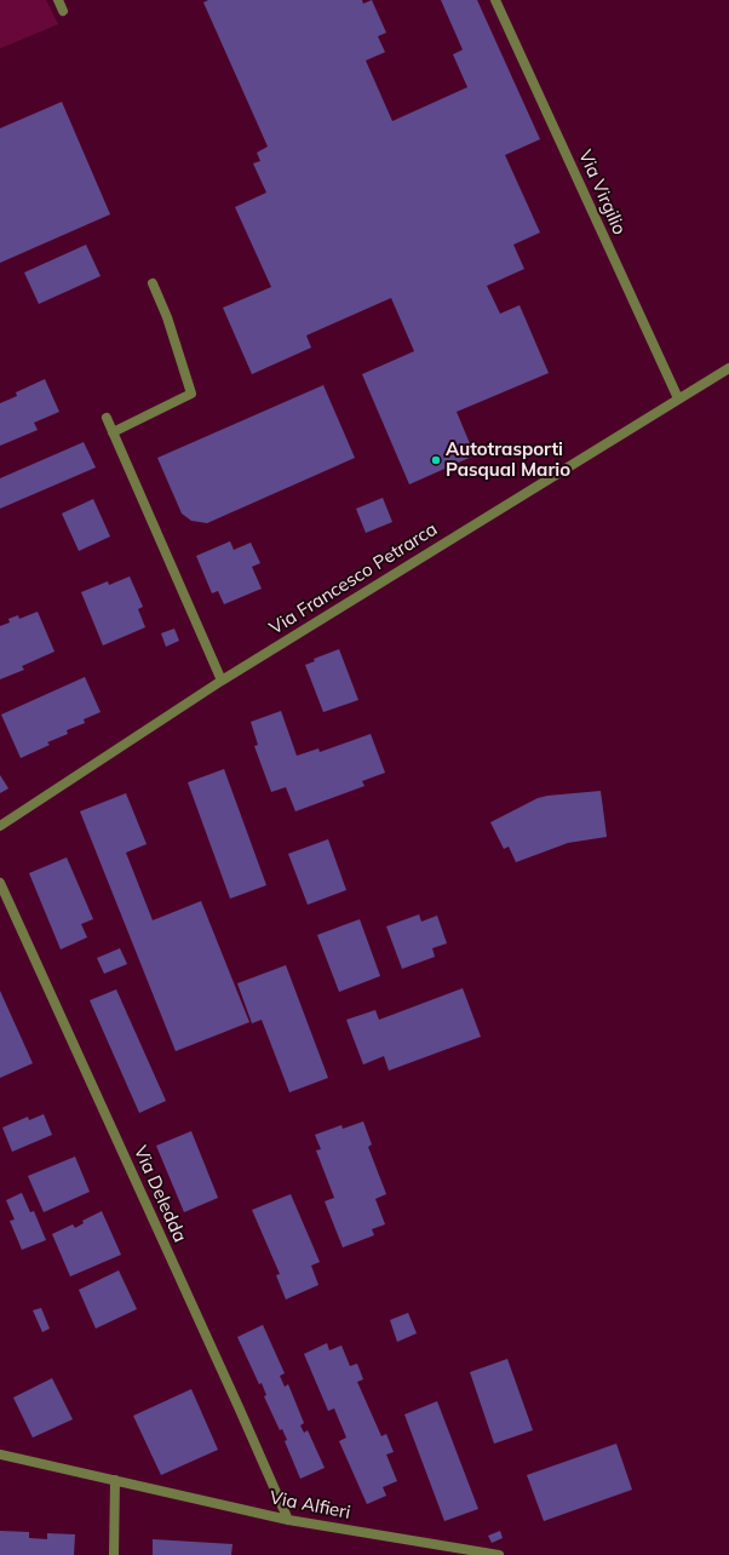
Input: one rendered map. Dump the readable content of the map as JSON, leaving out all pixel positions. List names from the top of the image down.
{
  "streets": {
    "street": [
      "Via Virgilio",
      "Via Francesco Petrarca",
      "Via Deledda",
      "Via Alfieri"
    ]
  },
  "crossings": [
    ["Via Virgilio", "Via Francesco Petrarca"],
    ["Via Deledda", "Via Alfieri"]
  ],
  "places": ["Autotrasporti Pasqual Mario"]
}
